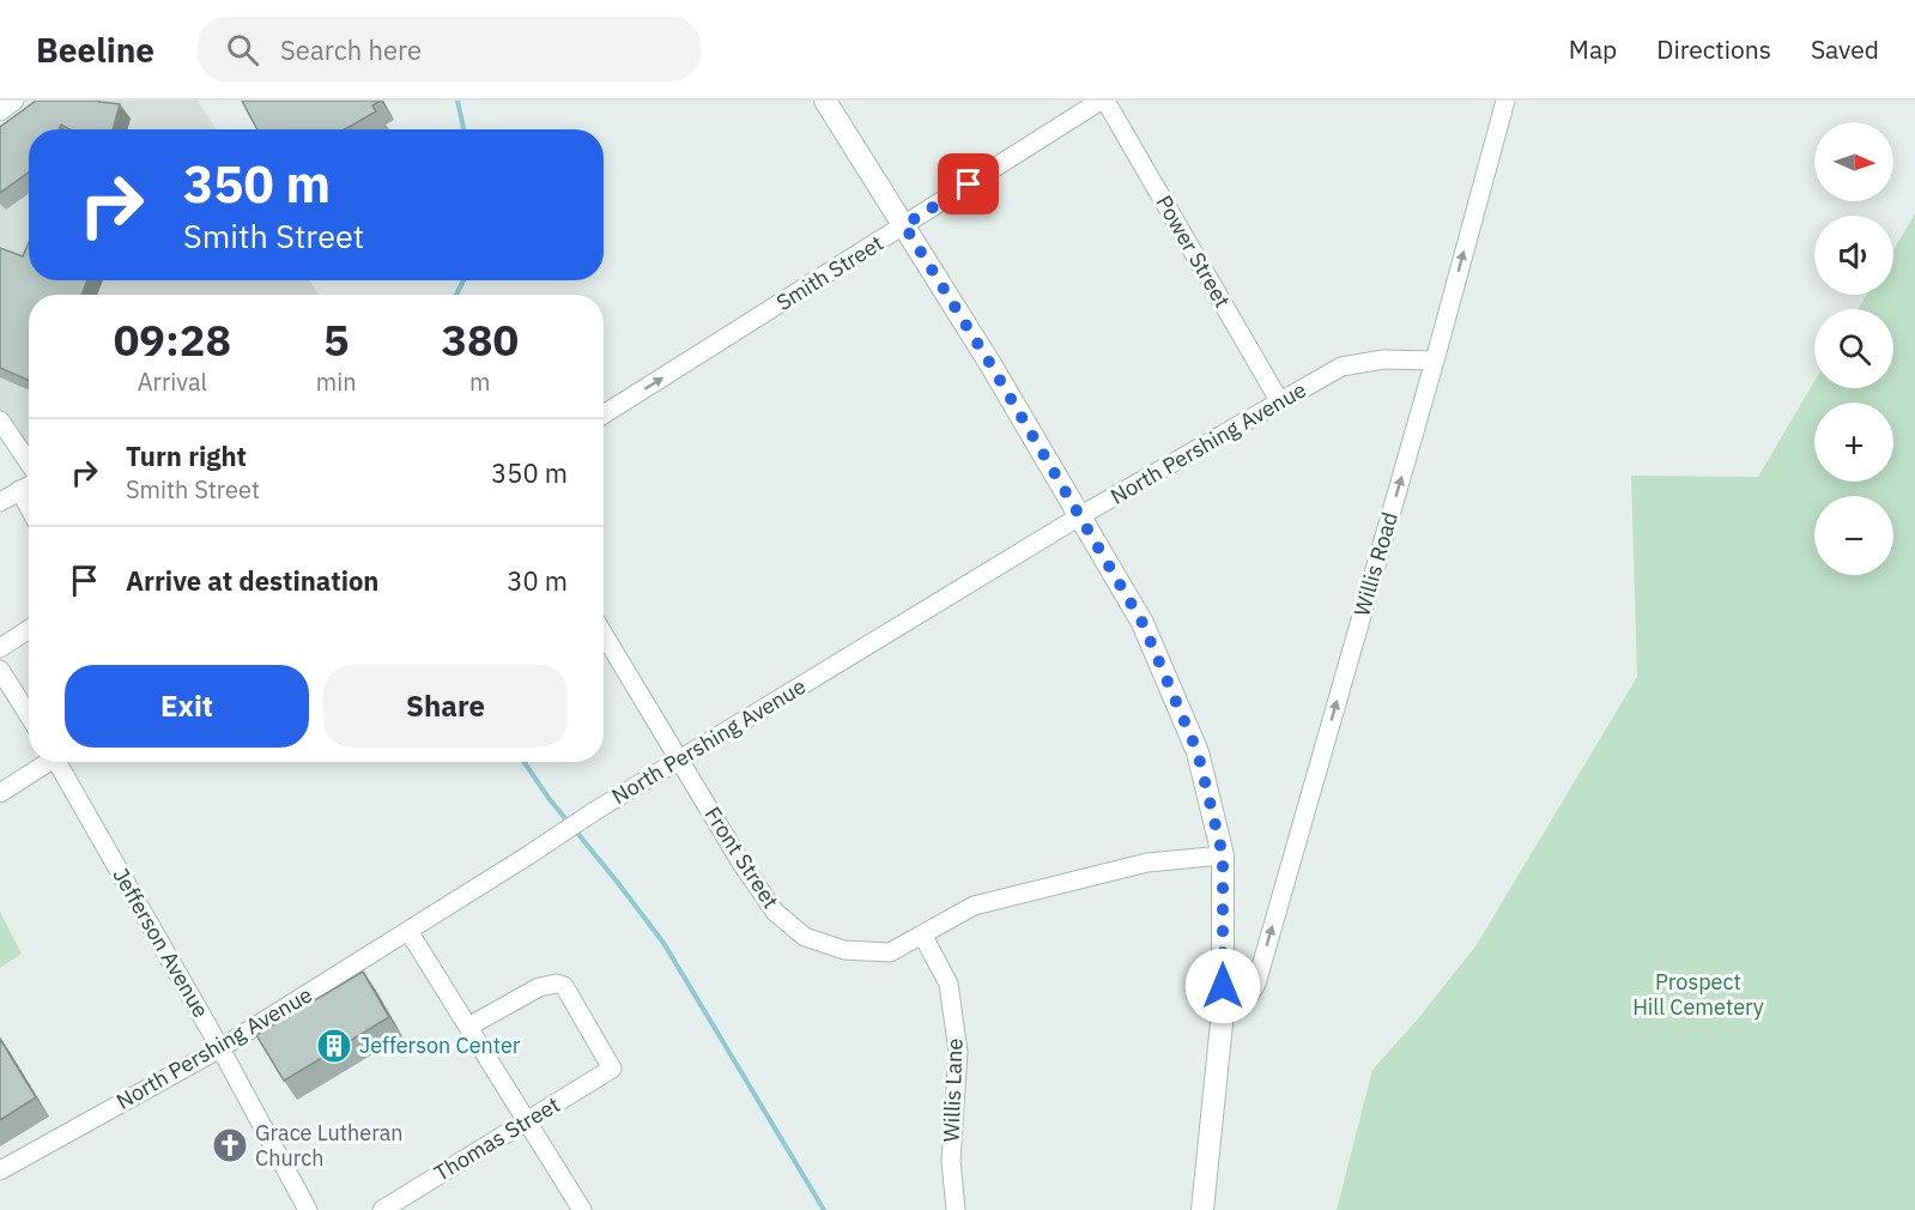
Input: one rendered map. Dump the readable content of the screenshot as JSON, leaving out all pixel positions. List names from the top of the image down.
{
  "streets": {
    "street": [
      "Power Street",
      "Smith Street",
      "North Pershing Avenue",
      "Willis Road",
      "Front Street",
      "Jefferson Avenue",
      "Willis Lane",
      "Thomas Street"
    ]
  },
  "crossings": [
    ["Power Street", "North Pershing Avenue"],
    ["North Pershing Avenue", "Willis Road"],
    ["North Pershing Avenue", "Front Street"],
    ["North Pershing Avenue", "Jefferson Avenue"],
    ["Front Street", "Willis Lane"]
  ],
  "one_way": ["Smith Street", "Willis Road"],
  "parks": ["Prospect Hill Cemetery"],
  "places": {
    "building": ["Jefferson Center"],
    "church": ["Grace Lutheran Church"]
  },
  "north": "right",
  "page": {
    "header": "Beeline",
    "search": "Search here",
    "nav": ["Map", "Directions", "Saved"],
    "map_buttons": ["+", "−"],
    "turn": ["350 m", "Smith Street"],
    "eta": [
      "09:28",
      "Arrival",
      "5",
      "min",
      "380",
      "m"
    ],
    "list": [
      {
        "name": "Turn right",
        "note": "Smith Street",
        "value": "350 m"
      },
      {
        "name": "Arrive at destination",
        "value": "30 m"
      }
    ],
    "buttons": ["Exit", "Share"]
  }
}
